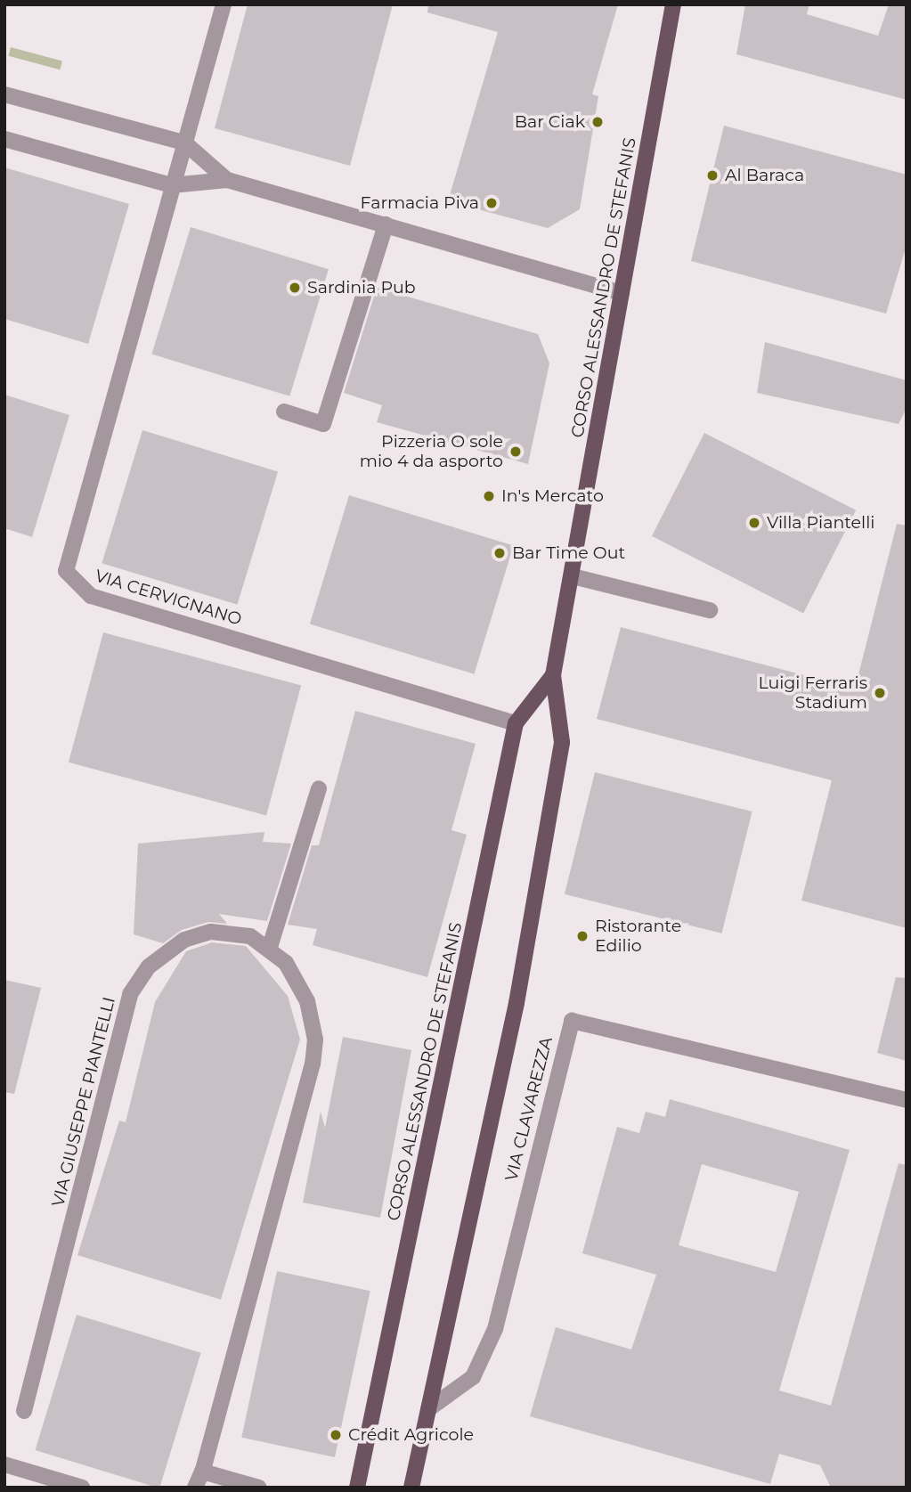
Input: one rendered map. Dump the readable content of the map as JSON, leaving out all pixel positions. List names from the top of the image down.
{
  "streets": {
    "main road": ["CORSO ALESSANDRO DE STEFANIS"],
    "street": ["VIA CERVIGNANO", "VIA GIUSEPPE PIANTELLI", "VIA CLAVAREZZA"]
  },
  "crossings": [
    ["CORSO ALESSANDRO DE STEFANIS", "VIA CERVIGNANO"],
    ["CORSO ALESSANDRO DE STEFANIS", "VIA CLAVAREZZA"]
  ],
  "places": [
    "Bar Ciak",
    "Al Baraca",
    "Farmacia Piva",
    "Sardinia Pub",
    "Pizzeria O sole mio 4 da asporto",
    "In's Mercato",
    "Villa Piantelli",
    "Bar Time Out",
    "Luigi Ferraris Stadium",
    "Ristorante Edilio",
    "Crédit Agricole"
  ]
}
